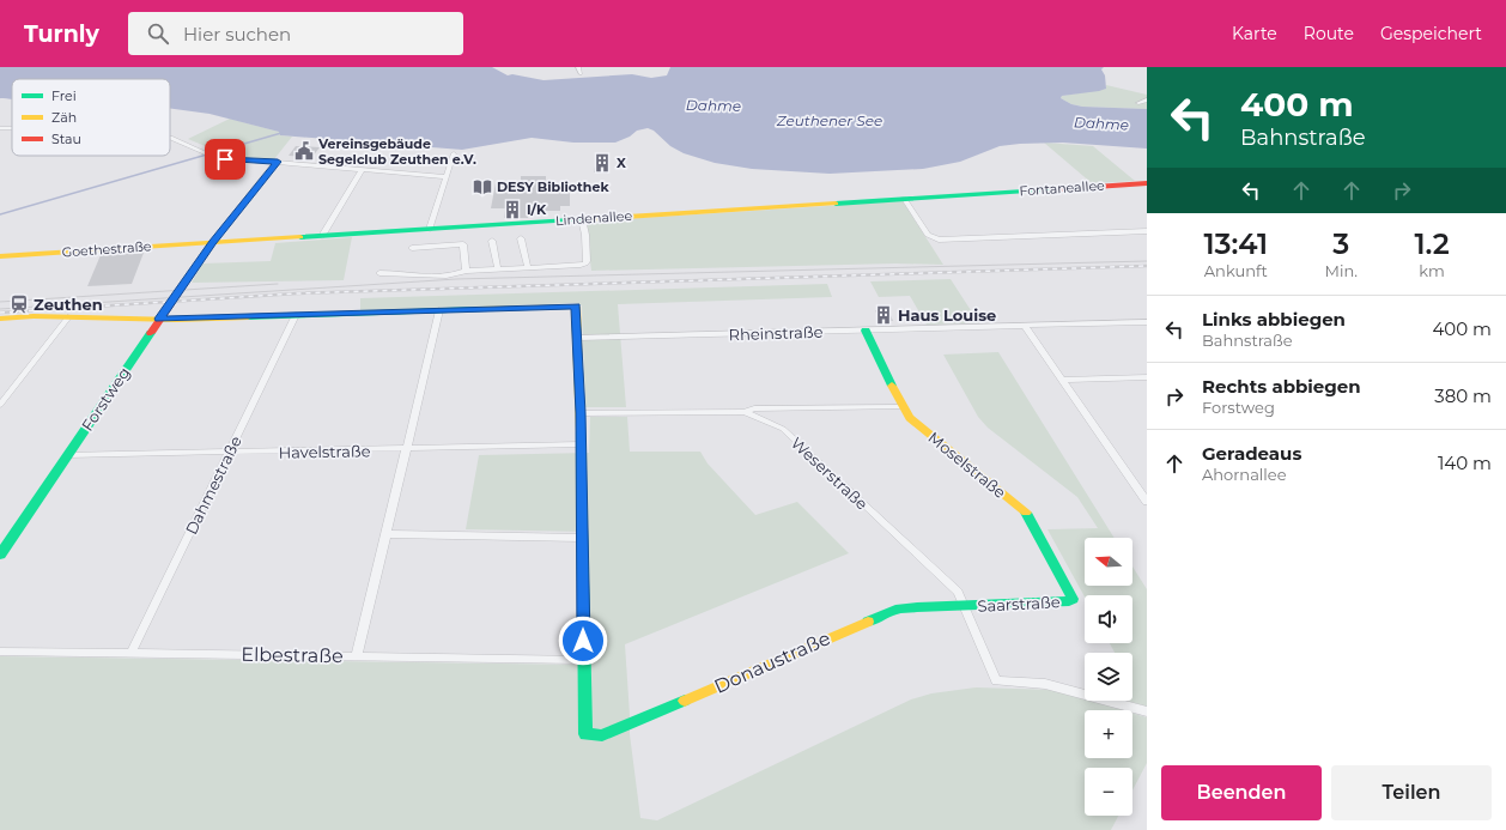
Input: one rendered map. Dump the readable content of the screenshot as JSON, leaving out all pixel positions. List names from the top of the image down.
{
  "streets": {
    "street": [
      "Fontaneallee",
      "Lindenallee",
      "Goethestraße",
      "Rheinstraße",
      "Forstweg",
      "Havelstraße",
      "Moselstraße",
      "Weserstraße",
      "Dahmestraße",
      "Saarstraße",
      "Elbestraße",
      "Donaustraße"
    ]
  },
  "crossings": [
    ["Fontaneallee", "Lindenallee"],
    ["Lindenallee", "Goethestraße"],
    ["Lindenallee", "Forstweg"],
    ["Goethestraße", "Forstweg"],
    ["Rheinstraße", "Moselstraße"],
    ["Forstweg", "Havelstraße"],
    ["Havelstraße", "Dahmestraße"],
    ["Moselstraße", "Saarstraße"],
    ["Weserstraße", "Saarstraße"],
    ["Weserstraße", "Donaustraße"],
    ["Dahmestraße", "Elbestraße"],
    ["Saarstraße", "Donaustraße"],
    ["Elbestraße", "Donaustraße"]
  ],
  "water": ["Dahme", "Zeuthener See"],
  "places": {
    "public building": ["Vereinsgebäude Segelclub Zeuthen e.V."],
    "building": ["X", "I/K", "Haus Louise"],
    "library": ["DESY Bibliothek"],
    "station": ["Zeuthen"]
  },
  "legend": ["Frei", "Zäh", "Stau"],
  "north": "left",
  "page": {
    "header": "Turnly",
    "search": "Hier suchen",
    "nav": ["Karte", "Route", "Gespeichert"],
    "turn": ["400 m", "Bahnstraße"],
    "eta": [
      "13:41",
      "Ankunft",
      "3",
      "Min.",
      "1.2",
      "km"
    ],
    "list": [
      {
        "name": "Links abbiegen",
        "note": "Bahnstraße",
        "value": "400 m"
      },
      {
        "name": "Rechts abbiegen",
        "note": "Forstweg",
        "value": "380 m"
      },
      {
        "name": "Geradeaus",
        "note": "Ahornallee",
        "value": "140 m"
      }
    ],
    "map_buttons": ["+", "−"],
    "buttons": ["Beenden", "Teilen"]
  }
}
